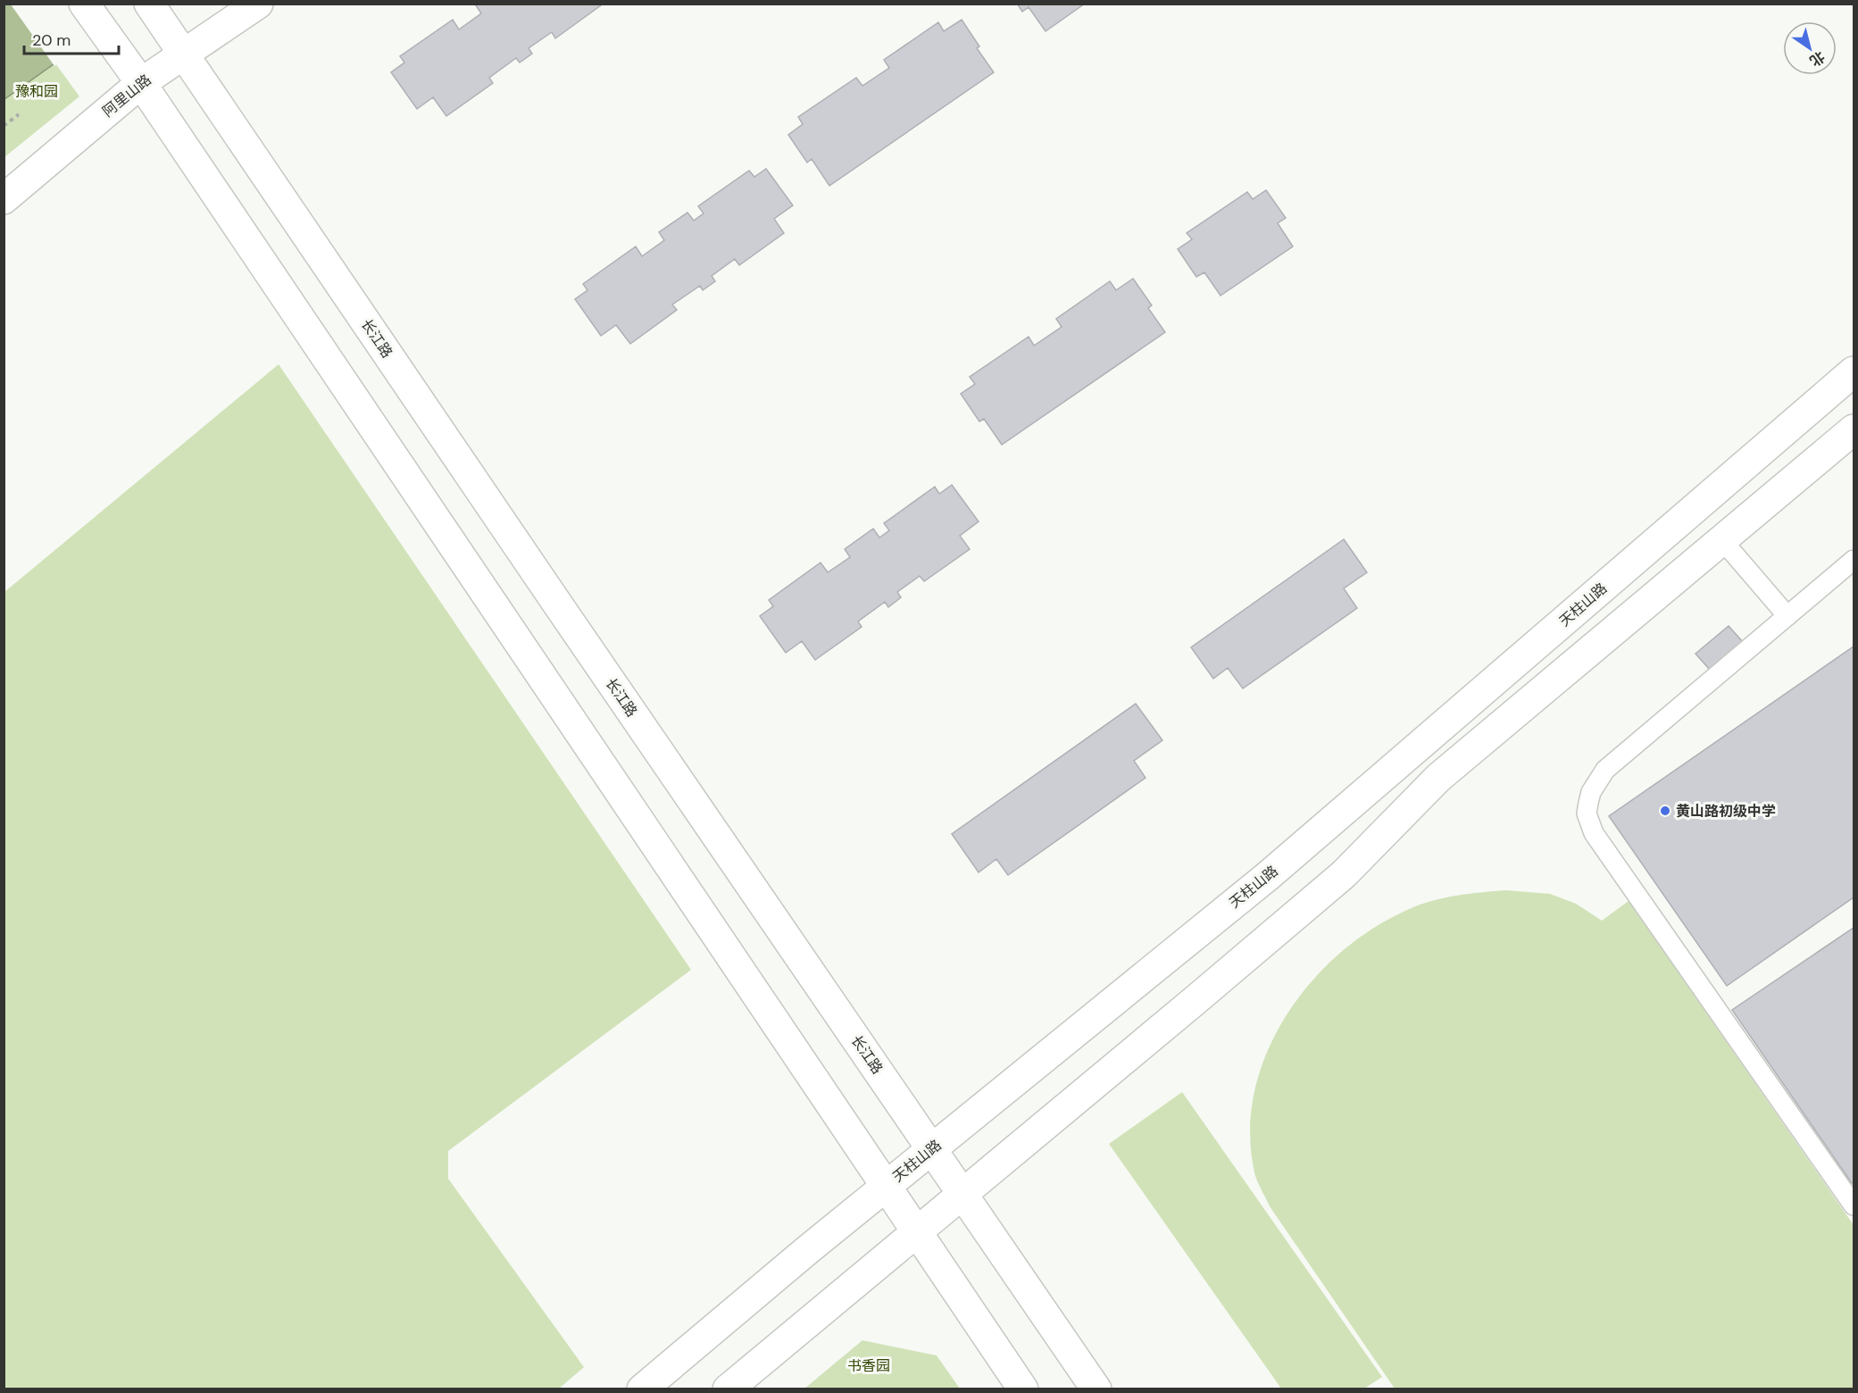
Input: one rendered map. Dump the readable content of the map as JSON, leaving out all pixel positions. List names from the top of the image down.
{
  "streets": {
    "street": ["阿里山路", "长江路", "天柱山路"]
  },
  "crossings": [
    ["阿里山路", "长江路"],
    ["长江路", "天柱山路"]
  ],
  "parks": ["豫和园", "书香园"],
  "places": ["黄山路初级中学"],
  "scale_bar": "20 m",
  "north": "bottom right"
}
